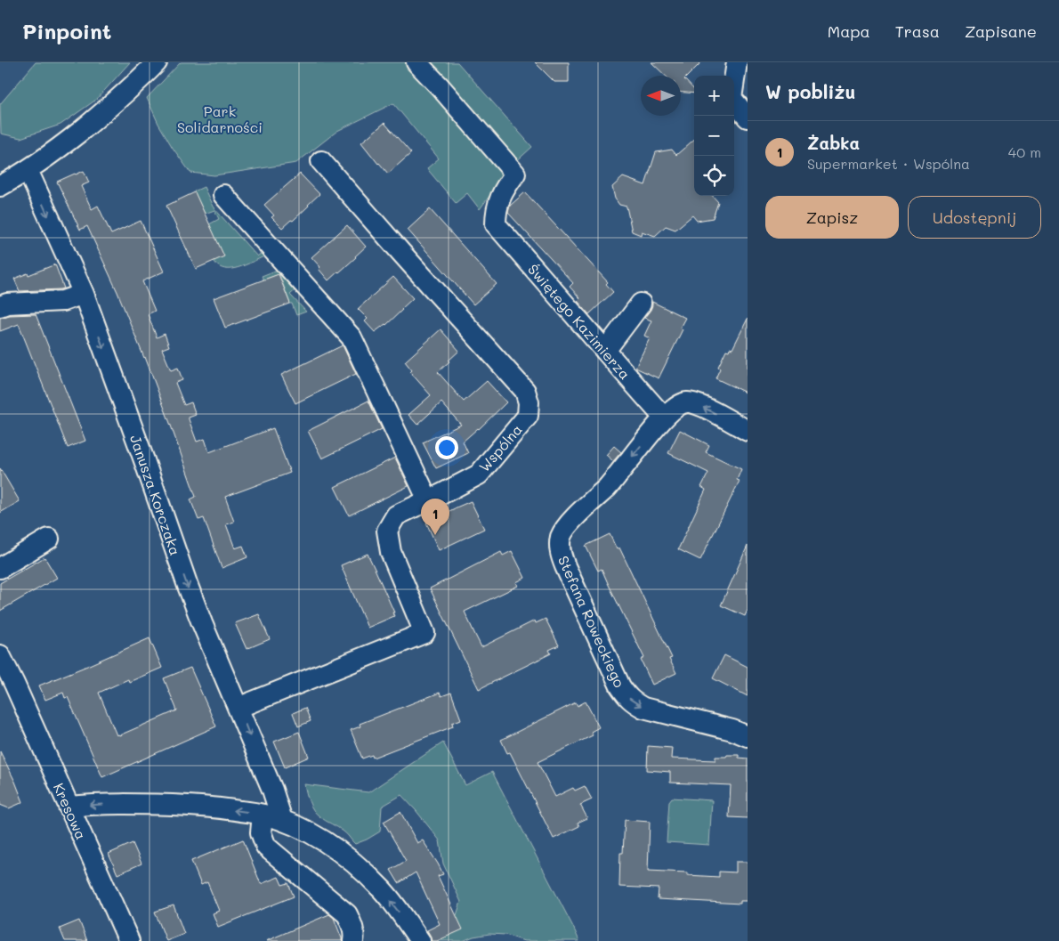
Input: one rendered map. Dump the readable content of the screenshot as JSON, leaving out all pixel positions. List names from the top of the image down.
{
  "streets": {
    "street": [
      "Świętego Kazimierza",
      "Wspólna",
      "Janusza Korczaka",
      "Stefana Roweckiego",
      "Kresowa"
    ]
  },
  "crossings": [
    ["Świętego Kazimierza", "Stefana Roweckiego"],
    ["Wspólna", "Janusza Korczaka"]
  ],
  "one_way": ["Janusza Korczaka"],
  "parks": ["Park Solidarności"],
  "north": "left",
  "page": {
    "header": "Pinpoint",
    "nav": ["Mapa", "Trasa", "Zapisane"],
    "heading": "W pobliżu",
    "map_buttons": ["+", "−"],
    "list": [
      {
        "mark": "1",
        "name": "Żabka",
        "note": "Supermarket · Wspólna",
        "value": "40 m"
      }
    ],
    "buttons": ["Zapisz", "Udostępnij"],
    "pins": "1"
  }
}
